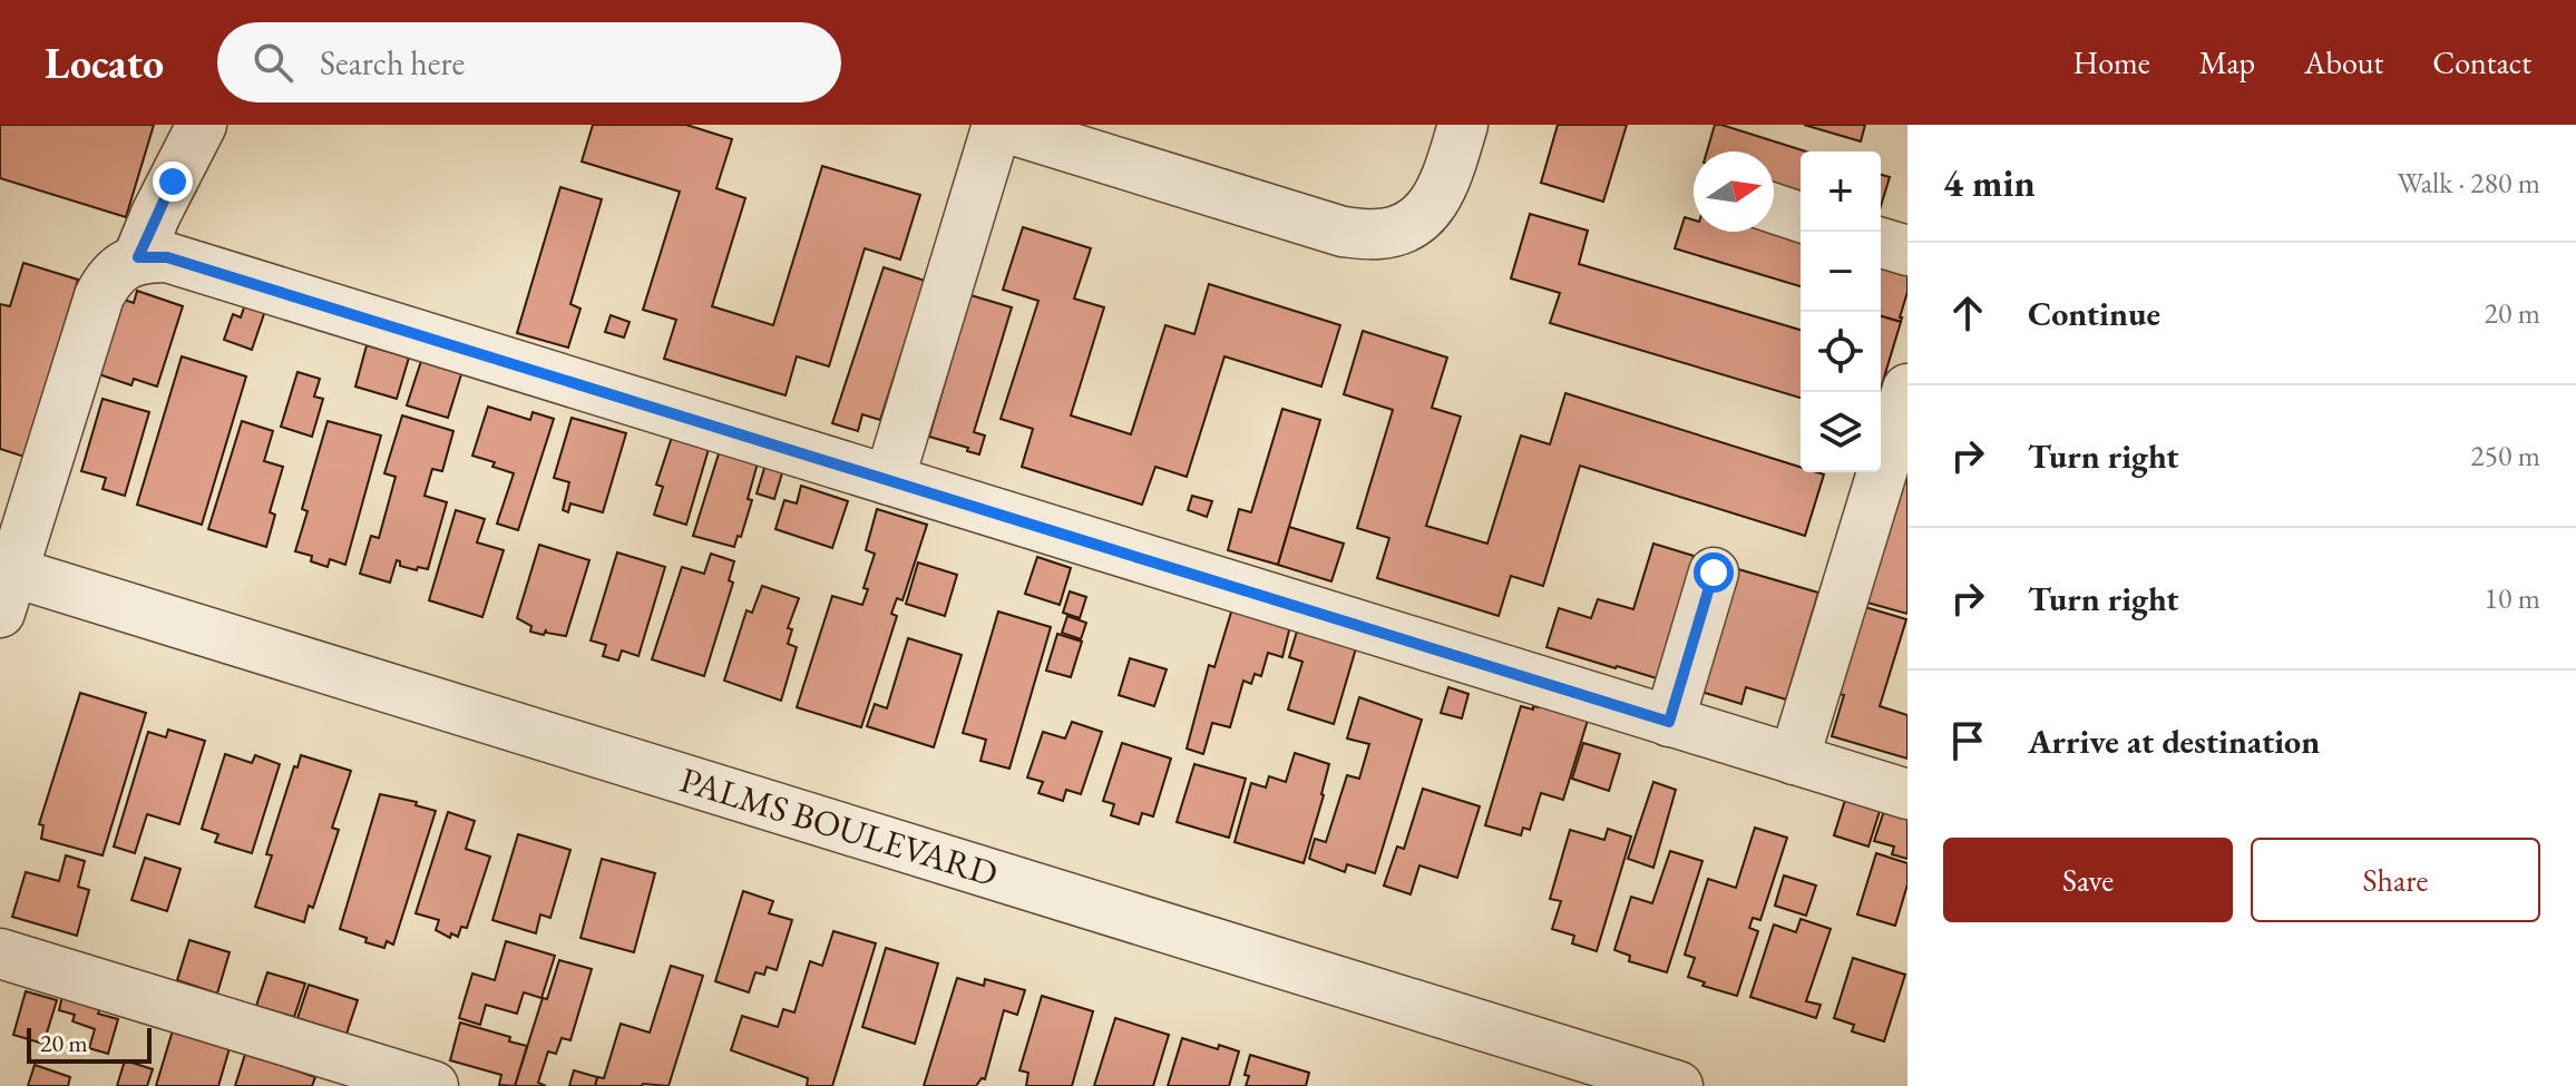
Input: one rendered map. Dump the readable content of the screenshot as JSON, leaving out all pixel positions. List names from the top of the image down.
{
  "streets": {
    "street": ["PALMS BOULEVARD"]
  },
  "scale_bar": "20 m",
  "north": "right",
  "page": {
    "header": "Locato",
    "search": "Search here",
    "nav": [
      "Home",
      "Map",
      "About",
      "Contact"
    ],
    "heading": ["4 min", "Walk · 280 m"],
    "map_buttons": ["+", "−"],
    "list": [
      ["Continue", "20 m"],
      ["Turn right", "250 m"],
      ["Turn right", "10 m"],
      "Arrive at destination"
    ],
    "buttons": ["Save", "Share"],
    "scale": "20 m"
  }
}
